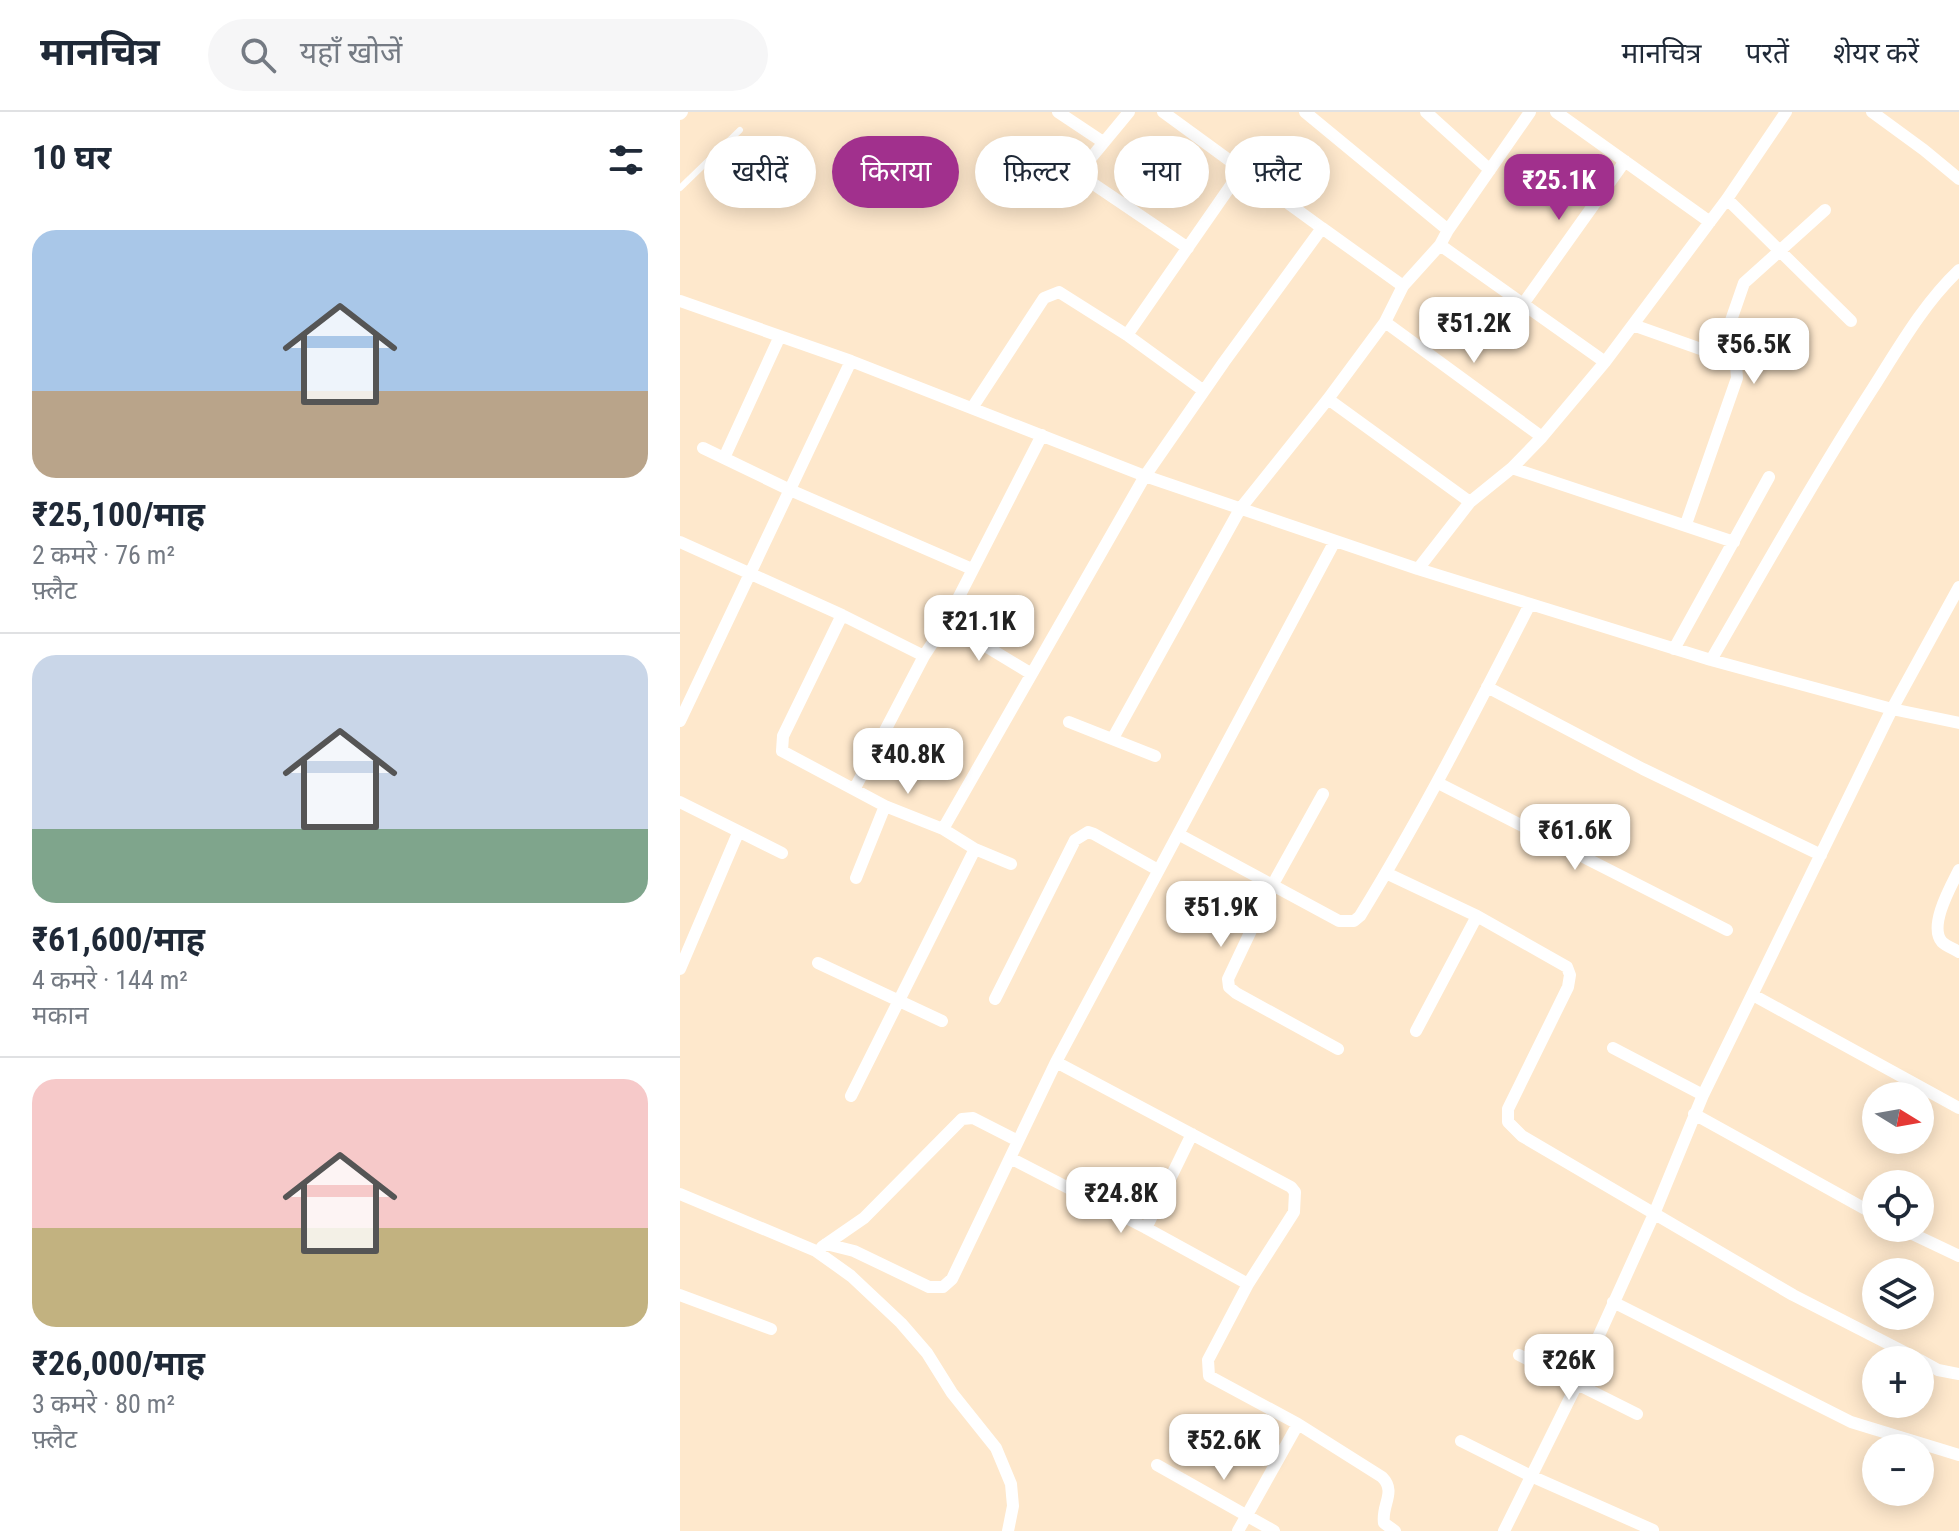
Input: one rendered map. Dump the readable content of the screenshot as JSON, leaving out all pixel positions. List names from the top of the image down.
{
  "north": "right",
  "page": {
    "header": "मानचित्र",
    "search": "यहाँ खोजें",
    "nav": ["मानचित्र", "परतें", "शेयर करें"],
    "heading": "10 घर",
    "chip": [
      "खरीदें",
      "किराया",
      "फ़िल्टर",
      "नया",
      "फ़्लैट"
    ],
    "price": [
      "₹25.1K",
      "₹51.2K",
      "₹56.5K",
      "₹21.1K",
      "₹40.8K",
      "₹61.6K",
      "₹51.9K",
      "₹24.8K",
      "₹26K",
      "₹52.6K"
    ],
    "list": [
      {
        "name": "₹25,100/माह",
        "note": "2 कमरे · 76 m² · फ़्लैट"
      },
      {
        "name": "₹61,600/माह",
        "note": "4 कमरे · 144 m² · मकान"
      },
      {
        "name": "₹26,000/माह",
        "note": "3 कमरे · 80 m² · फ़्लैट"
      }
    ],
    "map_buttons": ["+", "−"]
  }
}
